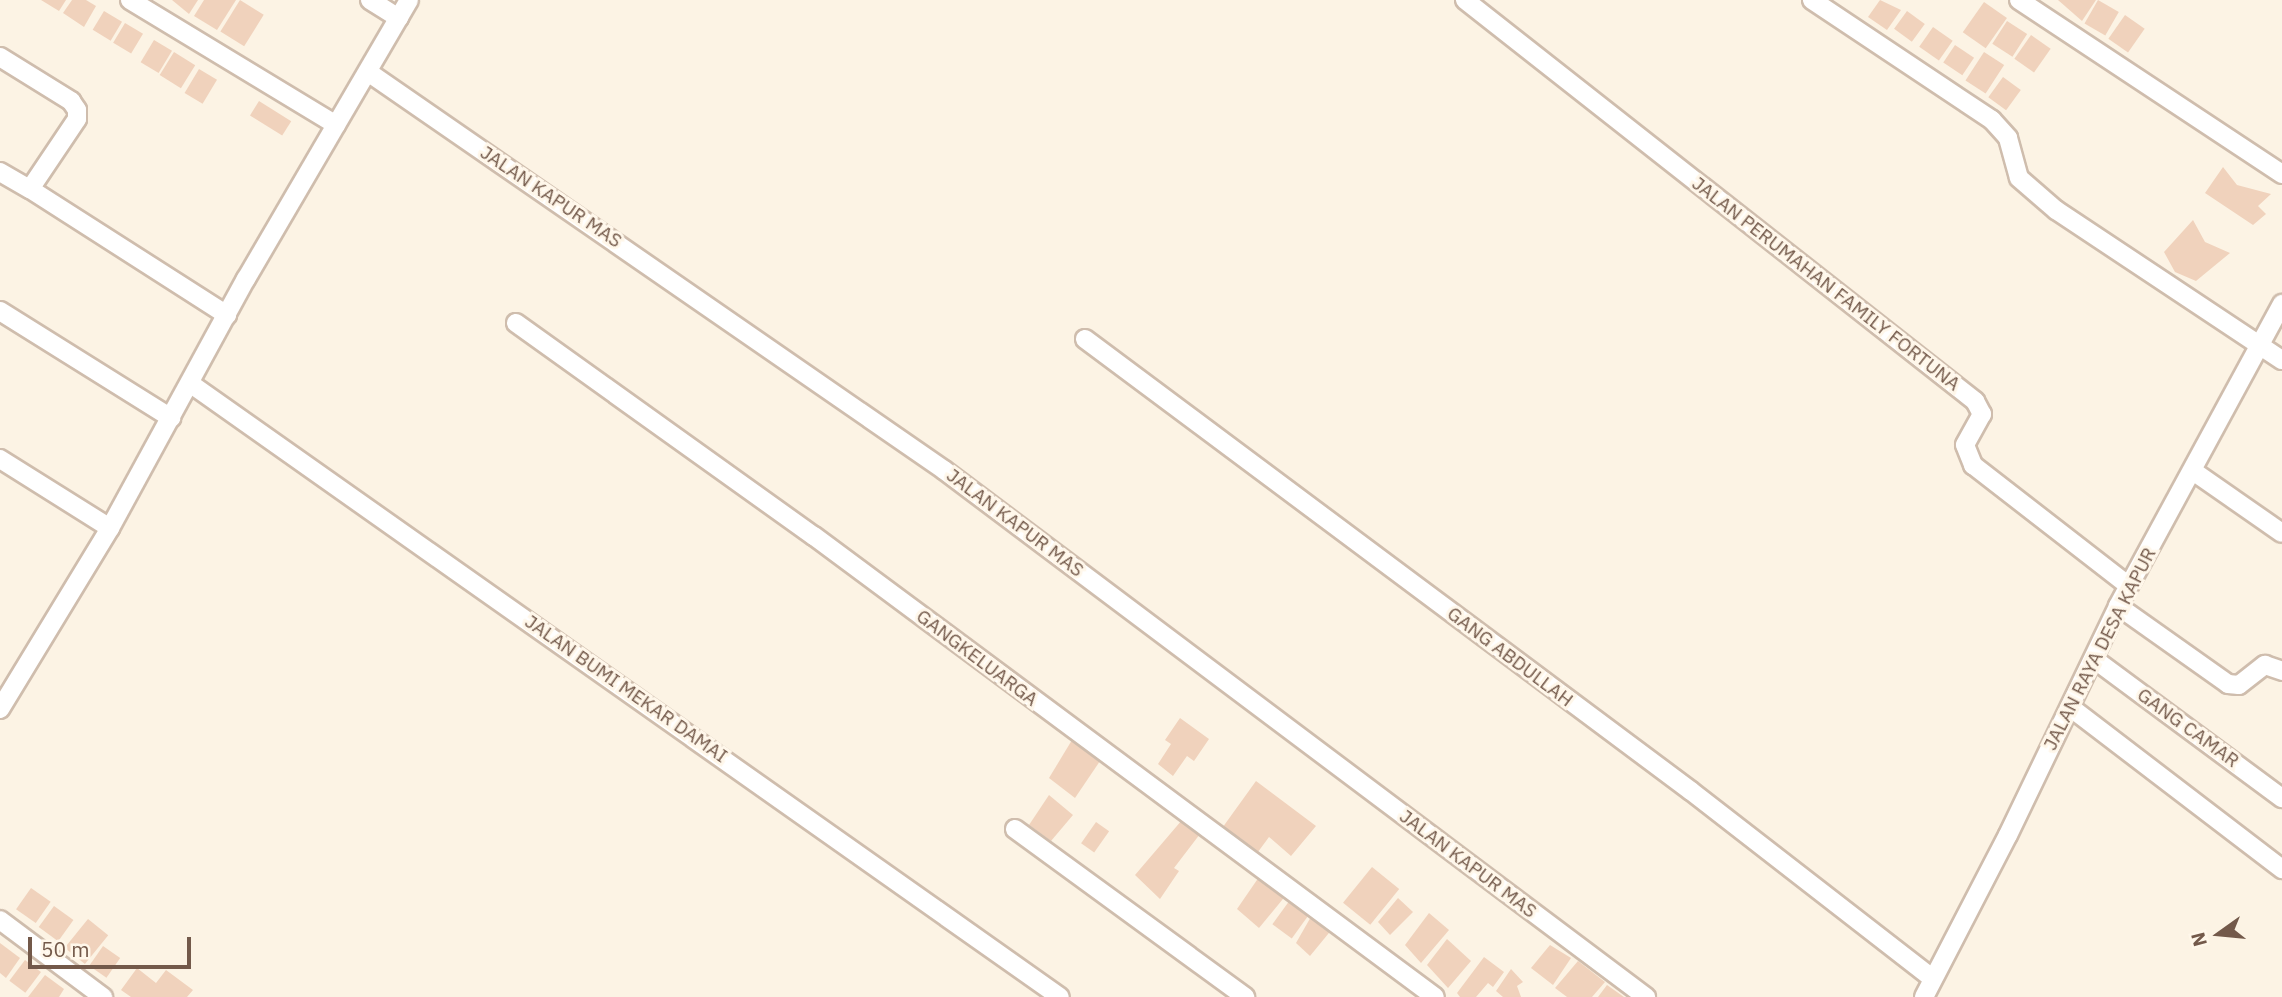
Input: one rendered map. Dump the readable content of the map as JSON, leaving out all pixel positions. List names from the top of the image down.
{
  "streets": {
    "street": [
      "JALAN KAPUR MAS",
      "JALAN PERUMAHAN FAMILY FORTUNA",
      "JALAN RAYA DESA KAPUR",
      "GANG ABDULLAH",
      "GANGKELUARGA",
      "JALAN BUMI MEKAR DAMAI",
      "GANG CAMAR"
    ]
  },
  "crossings": [
    ["JALAN PERUMAHAN FAMILY FORTUNA", "JALAN RAYA DESA KAPUR"],
    ["JALAN RAYA DESA KAPUR", "GANG ABDULLAH"],
    ["JALAN RAYA DESA KAPUR", "GANG CAMAR"]
  ],
  "scale_bar": "50 m",
  "north": "left"
}
